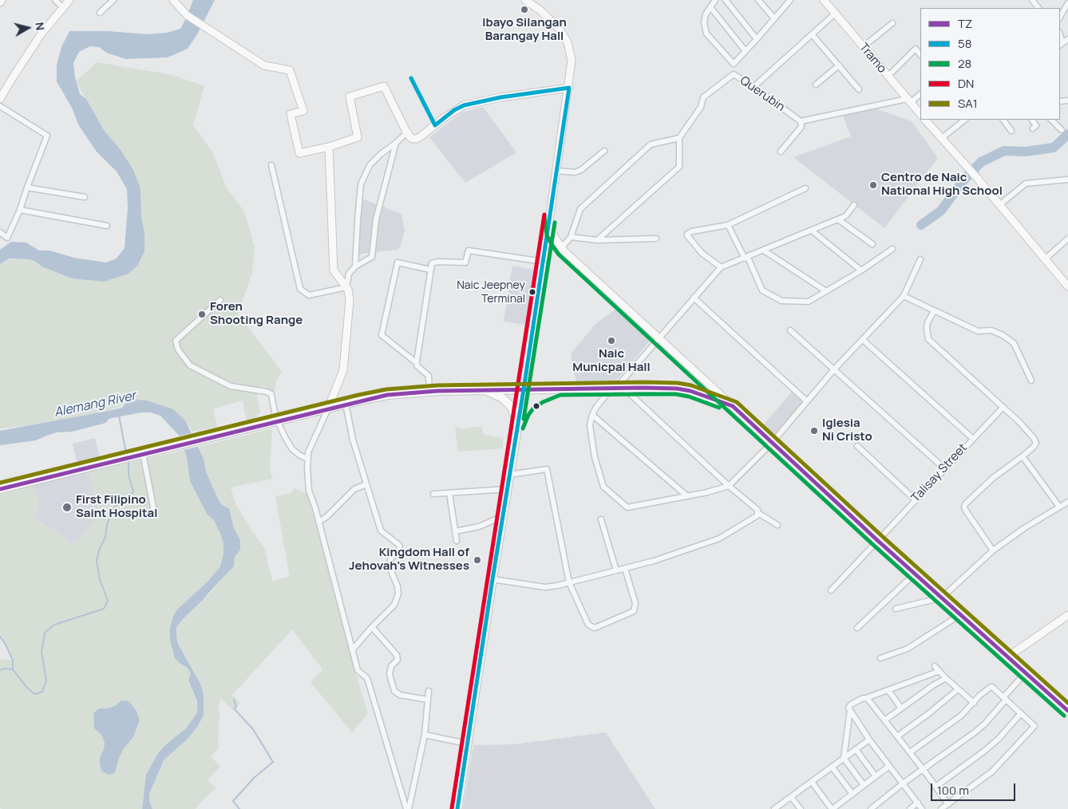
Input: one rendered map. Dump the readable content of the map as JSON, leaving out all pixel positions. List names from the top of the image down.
{
  "streets": {
    "street": ["Tramo", "Querubin", "Talisay Street"]
  },
  "water": ["Alemang River"],
  "places": [
    "Ibayo Silangan Barangay Hall",
    "Centro de Naic National High School",
    "Naic Jeepney Terminal",
    "Foren Shooting Range",
    "Naic Municpal Hall",
    "Iglesia Ni Cristo",
    "First Filipino Saint Hospital",
    "Kingdom Hall of Jehovah's Witnesses"
  ],
  "lines": [
    "transit line 58",
    "transit line DN",
    "transit line 28",
    "transit line SA1",
    "transit line TZ"
  ],
  "legend": [
    "TZ",
    "58",
    "28",
    "DN",
    "SA1"
  ],
  "scale_bar": "100 m",
  "north": "right"
}
